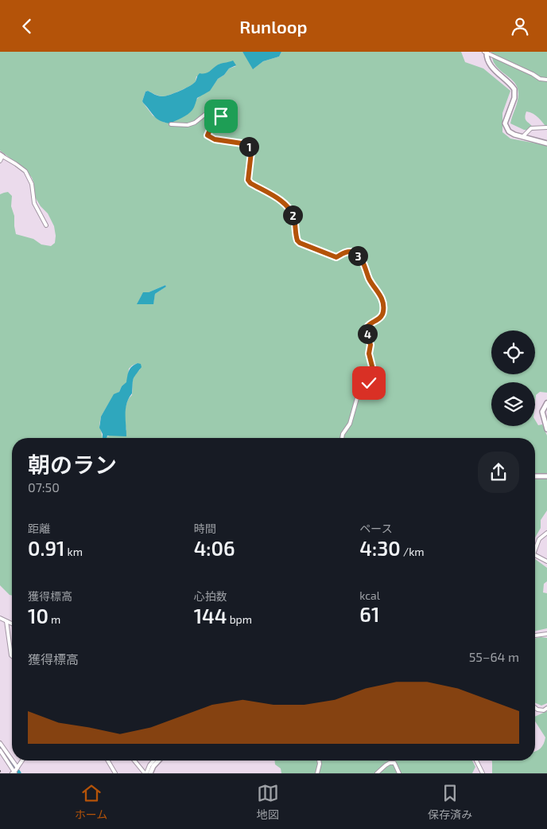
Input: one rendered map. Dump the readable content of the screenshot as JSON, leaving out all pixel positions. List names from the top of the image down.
{
  "page": {
    "header": "Runloop",
    "pins": [
      "1",
      "2",
      "3",
      "4"
    ],
    "heading": ["朝のラン", "07:50"],
    "stats": [
      ["距離", "0.91 km"],
      ["時間", "4:06"],
      ["ペース", "4:30 /km"],
      ["獲得標高", "10 m"],
      ["心拍数", "144 bpm"],
      ["kcal", "61"]
    ],
    "chart": ["獲得標高", "55–64 m"],
    "tabs": ["ホーム", "地図", "保存済み"]
  }
}
